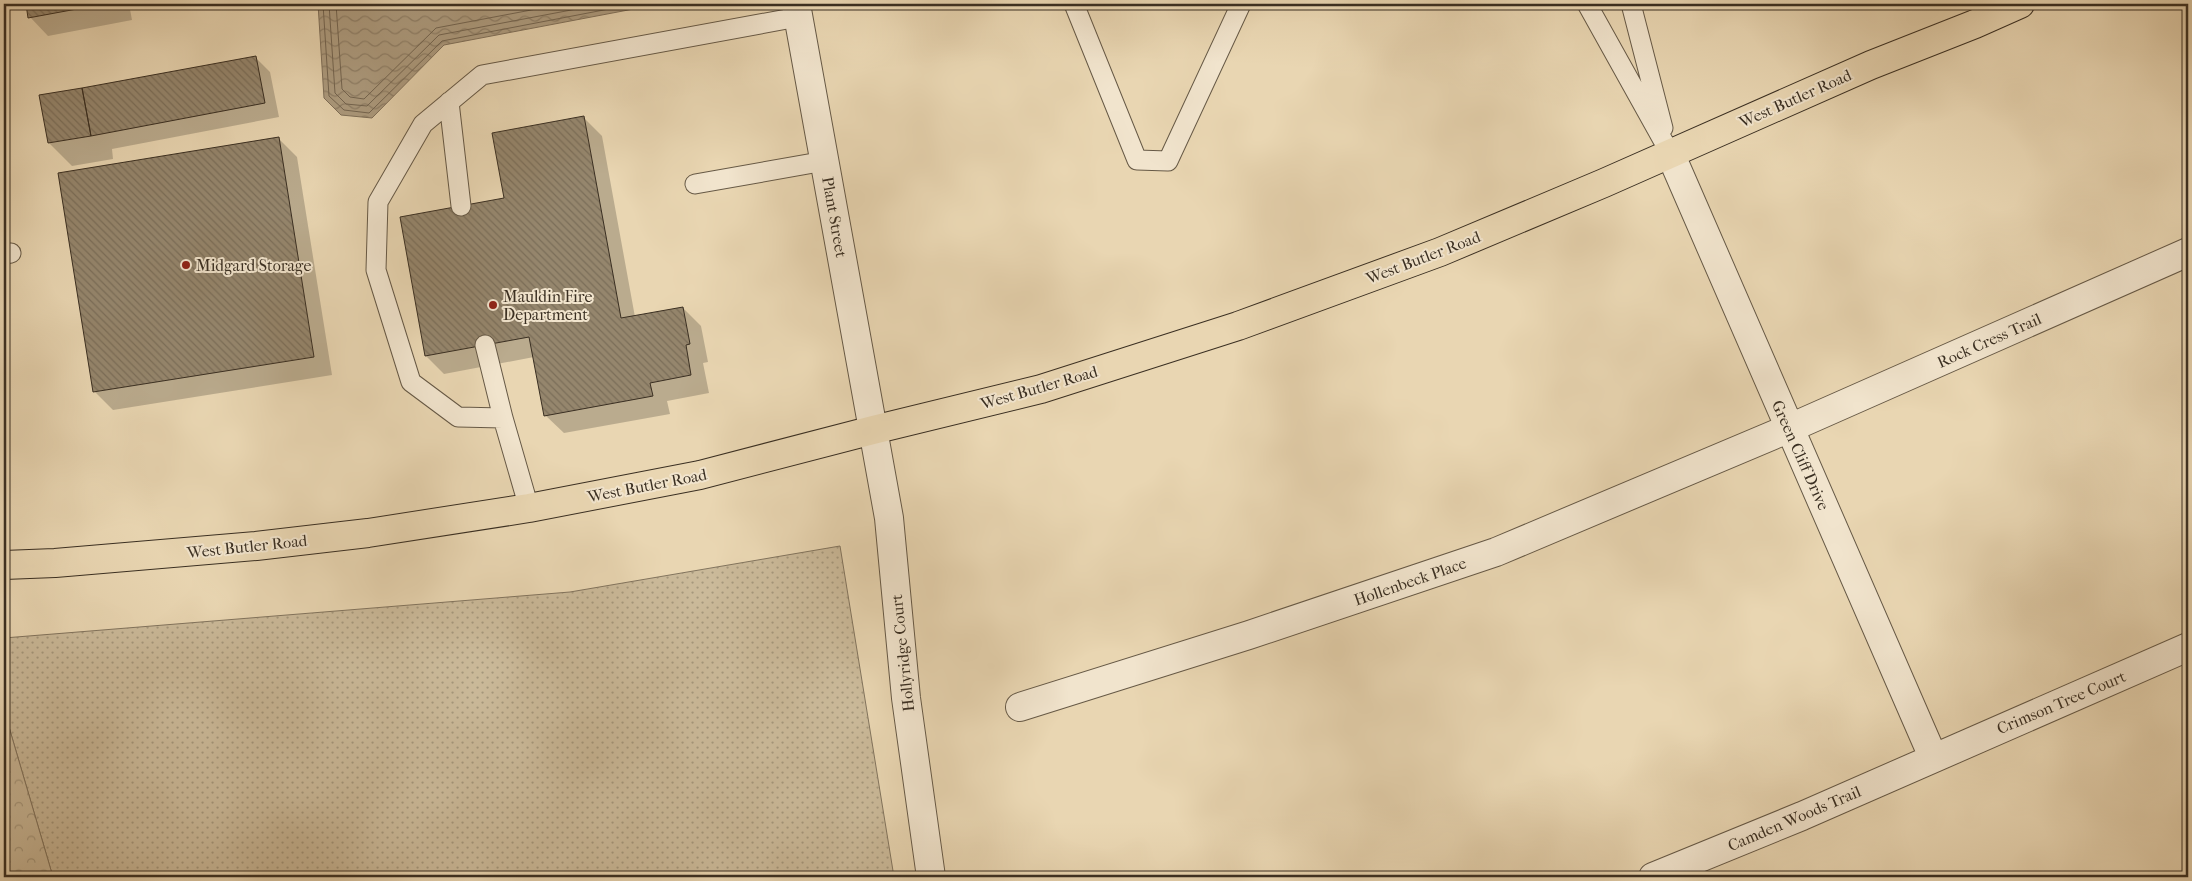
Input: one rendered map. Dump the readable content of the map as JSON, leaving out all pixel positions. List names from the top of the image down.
{
  "streets": {
    "main road": ["West Butler Road"],
    "street": [
      "Plant Street",
      "Rock Cress Trail",
      "Green Cliff Drive",
      "Hollenbeck Place",
      "Hollyridge Court",
      "Crimson Tree Court",
      "Camden Woods Trail"
    ]
  },
  "crossings": [
    ["West Butler Road", "Plant Street"],
    ["West Butler Road", "Green Cliff Drive"],
    ["West Butler Road", "Hollyridge Court"],
    ["Plant Street", "Hollyridge Court"],
    ["Rock Cress Trail", "Green Cliff Drive"],
    ["Rock Cress Trail", "Hollenbeck Place"],
    ["Green Cliff Drive", "Hollenbeck Place"],
    ["Green Cliff Drive", "Crimson Tree Court"],
    ["Green Cliff Drive", "Camden Woods Trail"],
    ["Crimson Tree Court", "Camden Woods Trail"]
  ],
  "places": ["Midgard Storage", "Mauldin Fire Department"]
}
